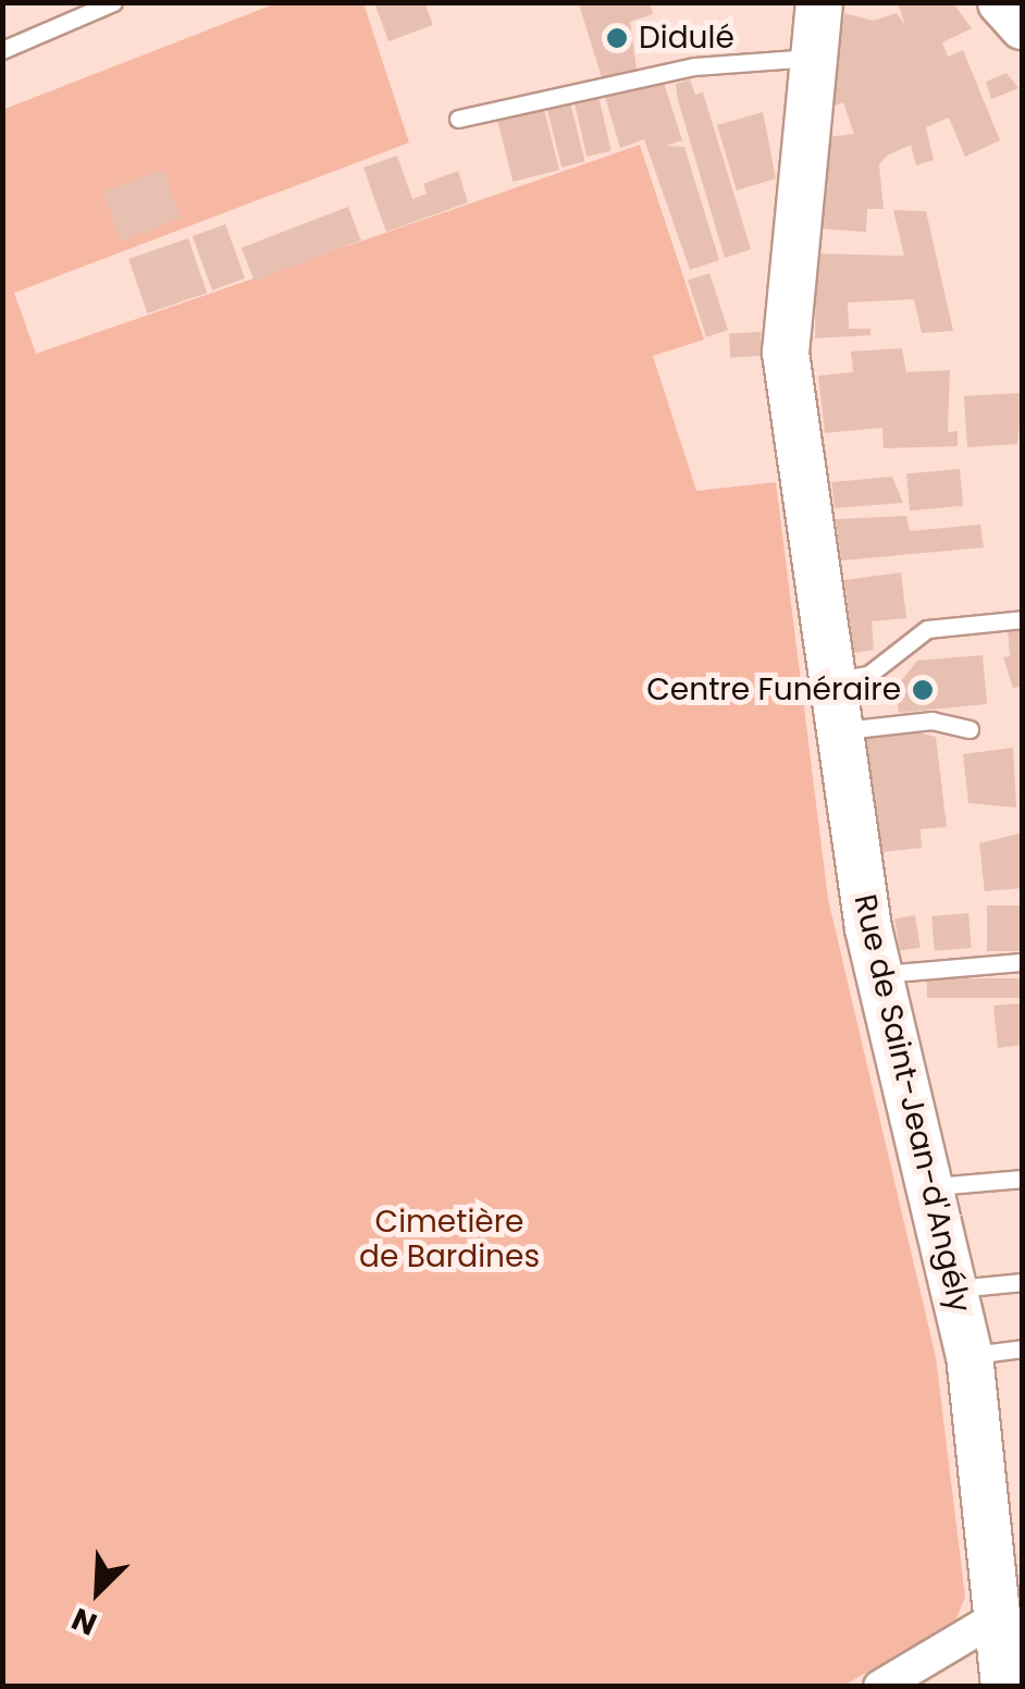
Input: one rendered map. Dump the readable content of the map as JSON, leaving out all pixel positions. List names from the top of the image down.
{
  "streets": {
    "main road": ["Rue de Saint-Jean-d'Angély"]
  },
  "parks": ["Cimetière de Bardines"],
  "places": ["Didulé", "Centre Funéraire"],
  "north": "bottom left"
}
